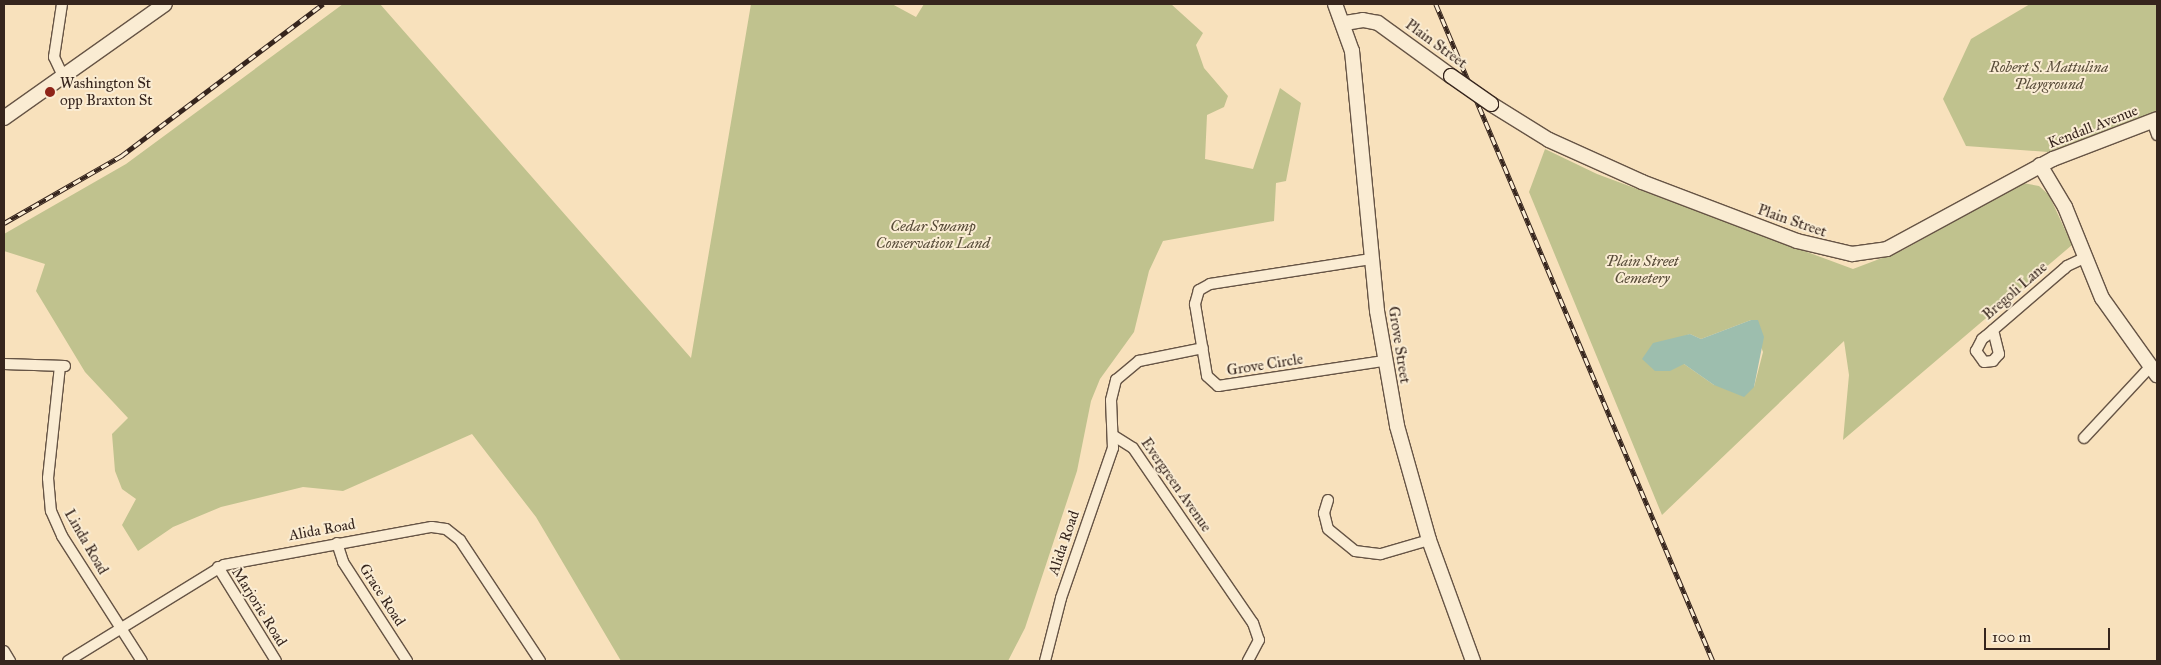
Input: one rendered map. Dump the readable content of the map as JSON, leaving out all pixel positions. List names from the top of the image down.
{
  "streets": {
    "street": [
      "Plain Street",
      "Kendall Avenue",
      "Bregoli Lane",
      "Grove Street",
      "Grove Circle",
      "Evergreen Avenue",
      "Alida Road",
      "Linda Road",
      "Grace Road",
      "Marjorie Road"
    ]
  },
  "crossings": [
    ["Plain Street", "Kendall Avenue"],
    ["Plain Street", "Grove Street"],
    ["Grove Street", "Grove Circle"],
    ["Evergreen Avenue", "Alida Road"],
    ["Alida Road", "Linda Road"],
    ["Alida Road", "Grace Road"],
    ["Alida Road", "Marjorie Road"]
  ],
  "parks": ["Robert S. Mattulina Playground", "Cedar Swamp Conservation Land", "Plain Street Cemetery"],
  "places": ["Washington St opp Braxton St"],
  "scale_bar": "100 m"
}
